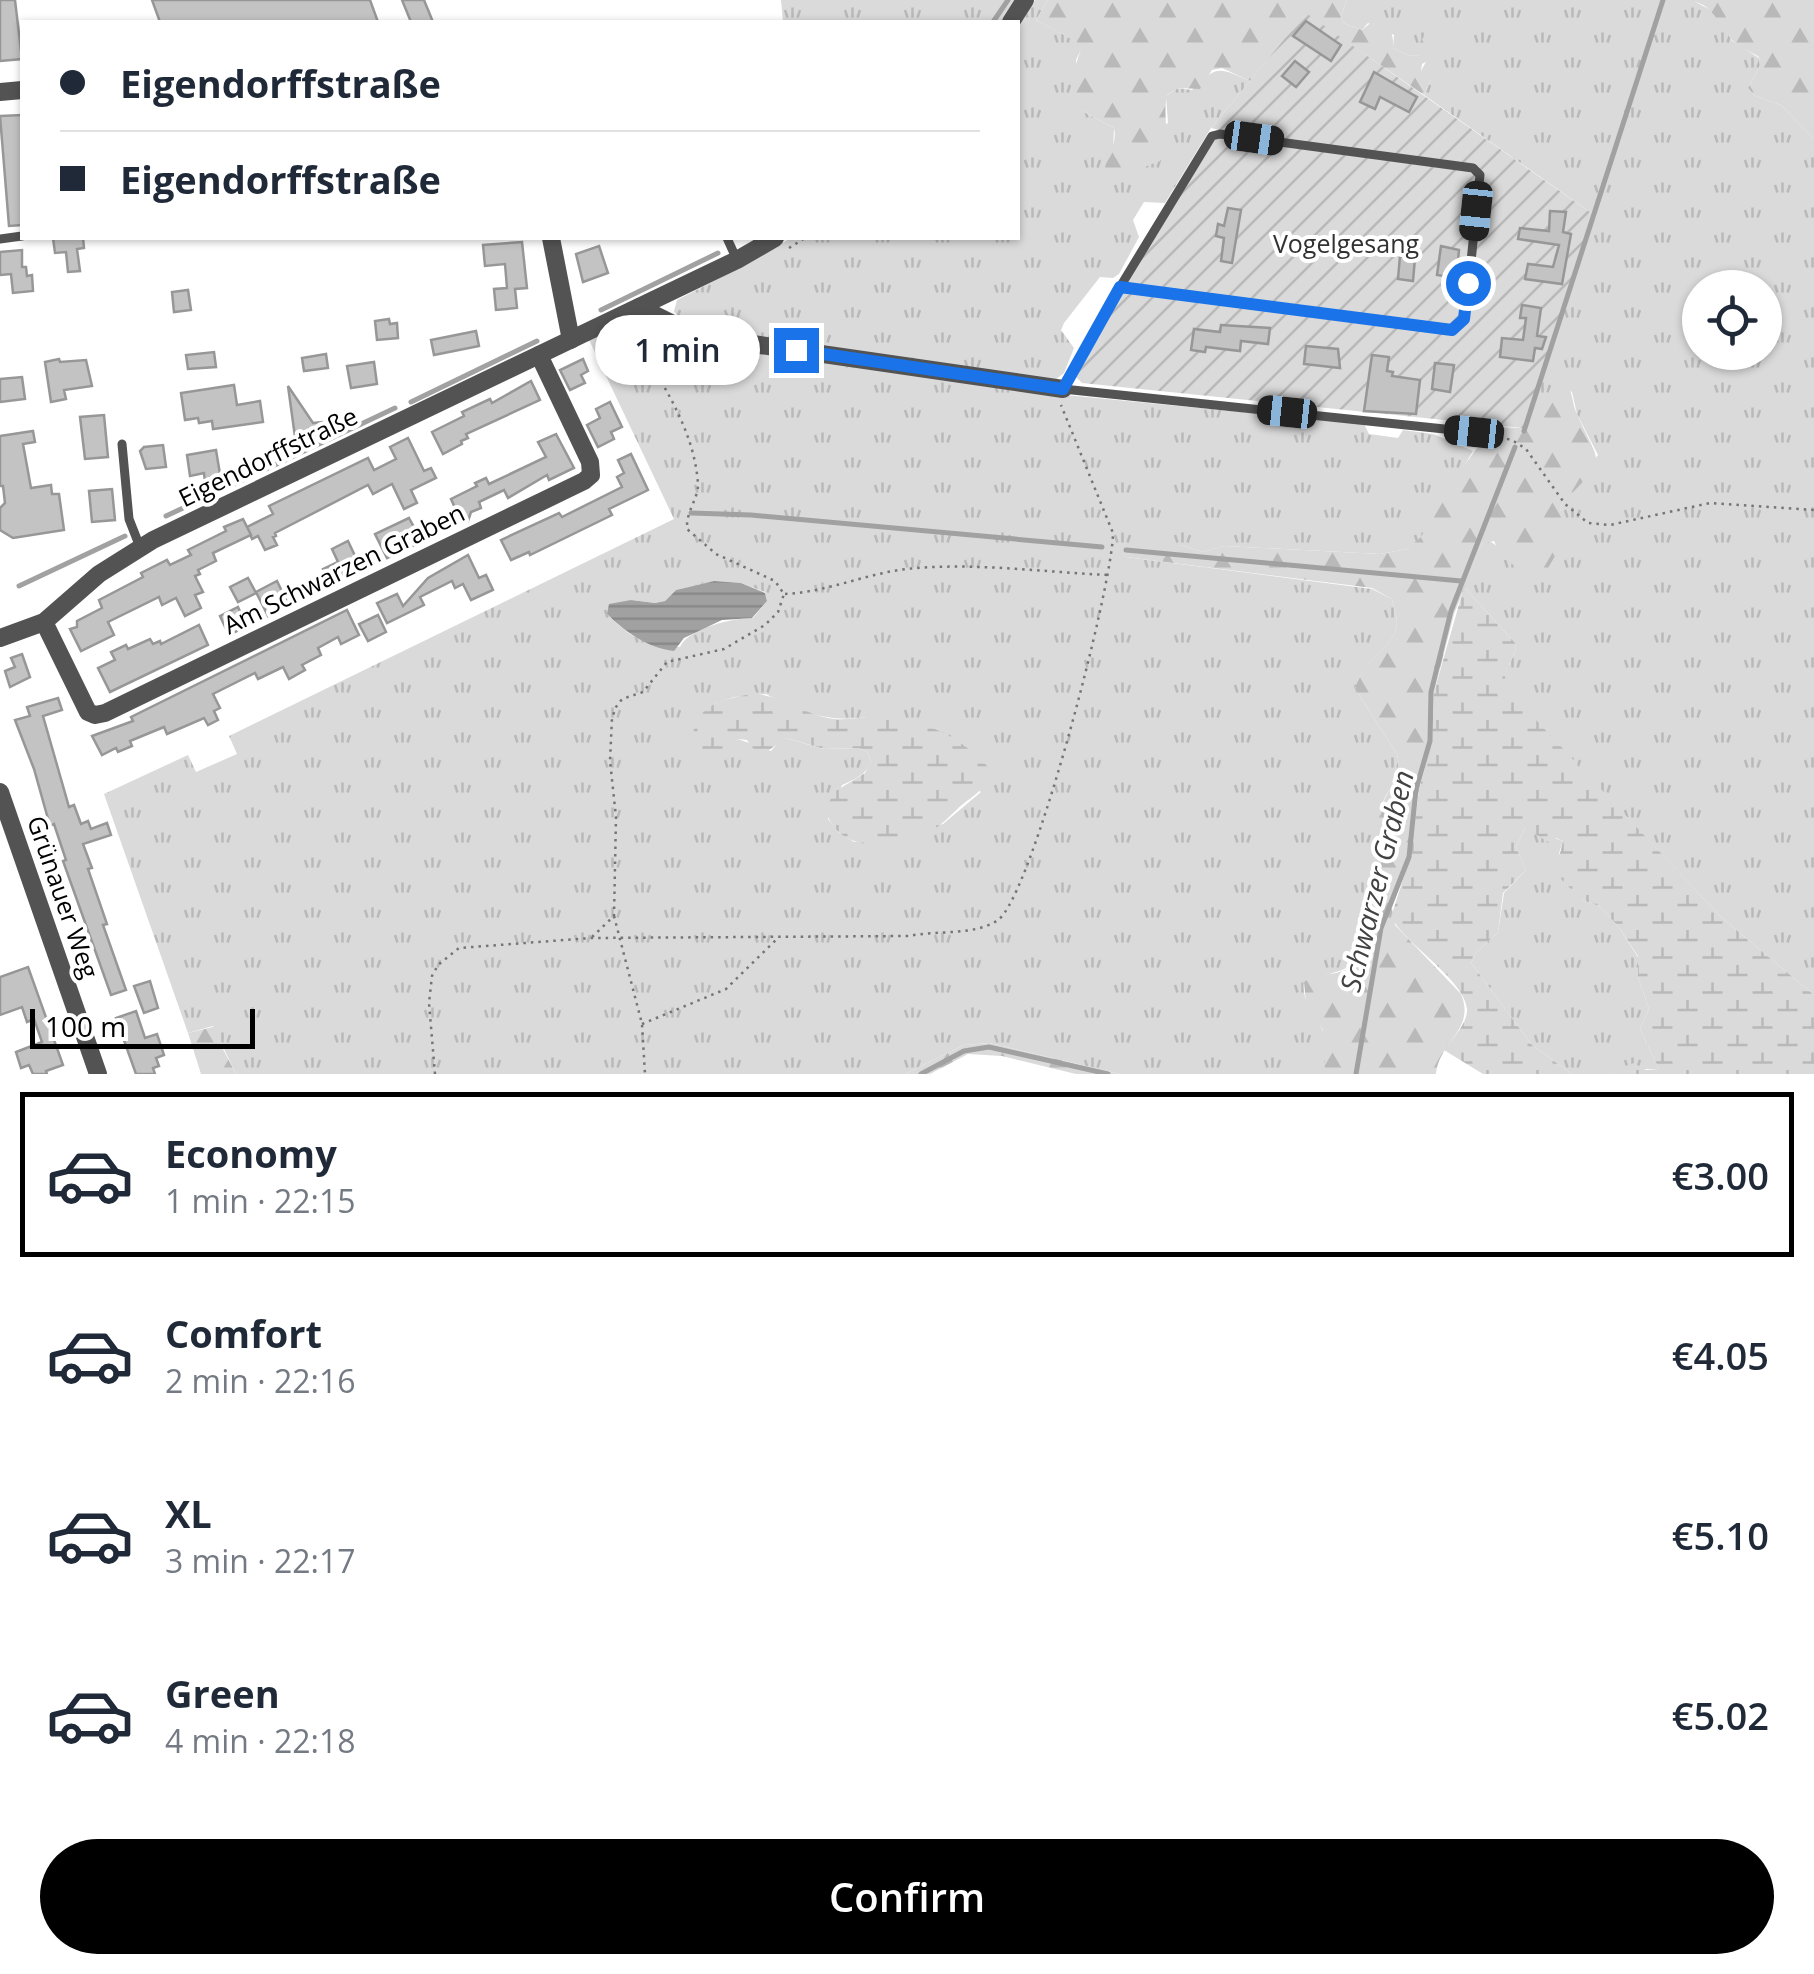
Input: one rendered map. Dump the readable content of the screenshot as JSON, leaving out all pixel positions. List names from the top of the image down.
{
  "streets": {
    "street": ["Eigendorffstraße", "Am Schwarzen Graben", "Grünauer Weg"]
  },
  "crossings": [
    ["Eigendorffstraße", "Am Schwarzen Graben"]
  ],
  "water": ["Schwarzer Graben"],
  "parks": ["Vogelgesang"],
  "scale_bar": "100 m",
  "page": {
    "banner": ["Eigendorffstraße", "Eigendorffstraße"],
    "bubble": "1 min",
    "scale": "100 m",
    "list": [
      {
        "name": "Economy",
        "note": "1 min · 22:15",
        "value": "€3.00"
      },
      {
        "name": "Comfort",
        "note": "2 min · 22:16",
        "value": "€4.05"
      },
      {
        "name": "XL",
        "note": "3 min · 22:17",
        "value": "€5.10"
      },
      {
        "name": "Green",
        "note": "4 min · 22:18",
        "value": "€5.02"
      }
    ],
    "buttons": "Confirm"
  }
}
